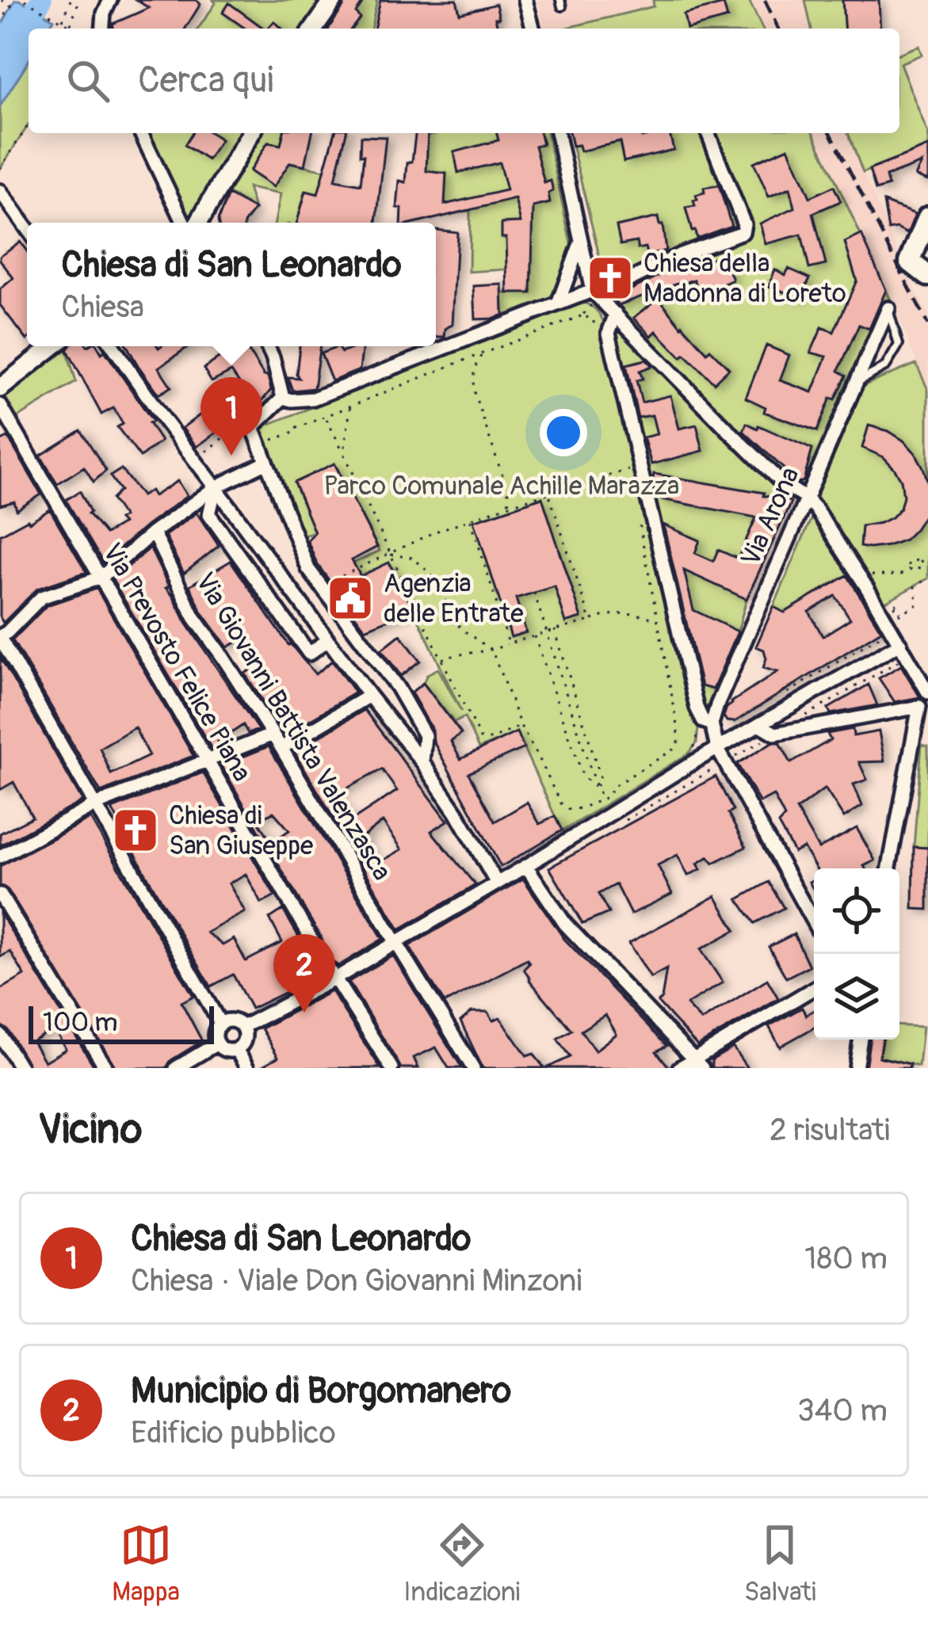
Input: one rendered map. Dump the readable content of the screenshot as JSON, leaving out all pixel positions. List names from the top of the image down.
{
  "streets": {
    "street": ["Via Arona", "Via Prevosto Felice Piana", "Via Giovanni Battista Valenzasca"]
  },
  "parks": ["Parco Comunale Achille Marazza"],
  "places": {
    "church": ["Chiesa della Madonna di Loreto", "Chiesa di San Giuseppe"],
    "public building": ["Agenzia delle Entrate"]
  },
  "scale_bar": "100 m",
  "page": {
    "search": "Cerca qui",
    "popup": ["Chiesa di San Leonardo", "Chiesa"],
    "pins": ["1", "2"],
    "scale": "100 m",
    "heading": ["Vicino", "2 risultati"],
    "list": [
      {
        "mark": "1",
        "name": "Chiesa di San Leonardo",
        "note": "Chiesa · Viale Don Giovanni Minzoni",
        "value": "180 m"
      },
      {
        "mark": "2",
        "name": "Municipio di Borgomanero",
        "note": "Edificio pubblico",
        "value": "340 m"
      }
    ],
    "nav": ["Mappa", "Indicazioni", "Salvati"]
  }
}
